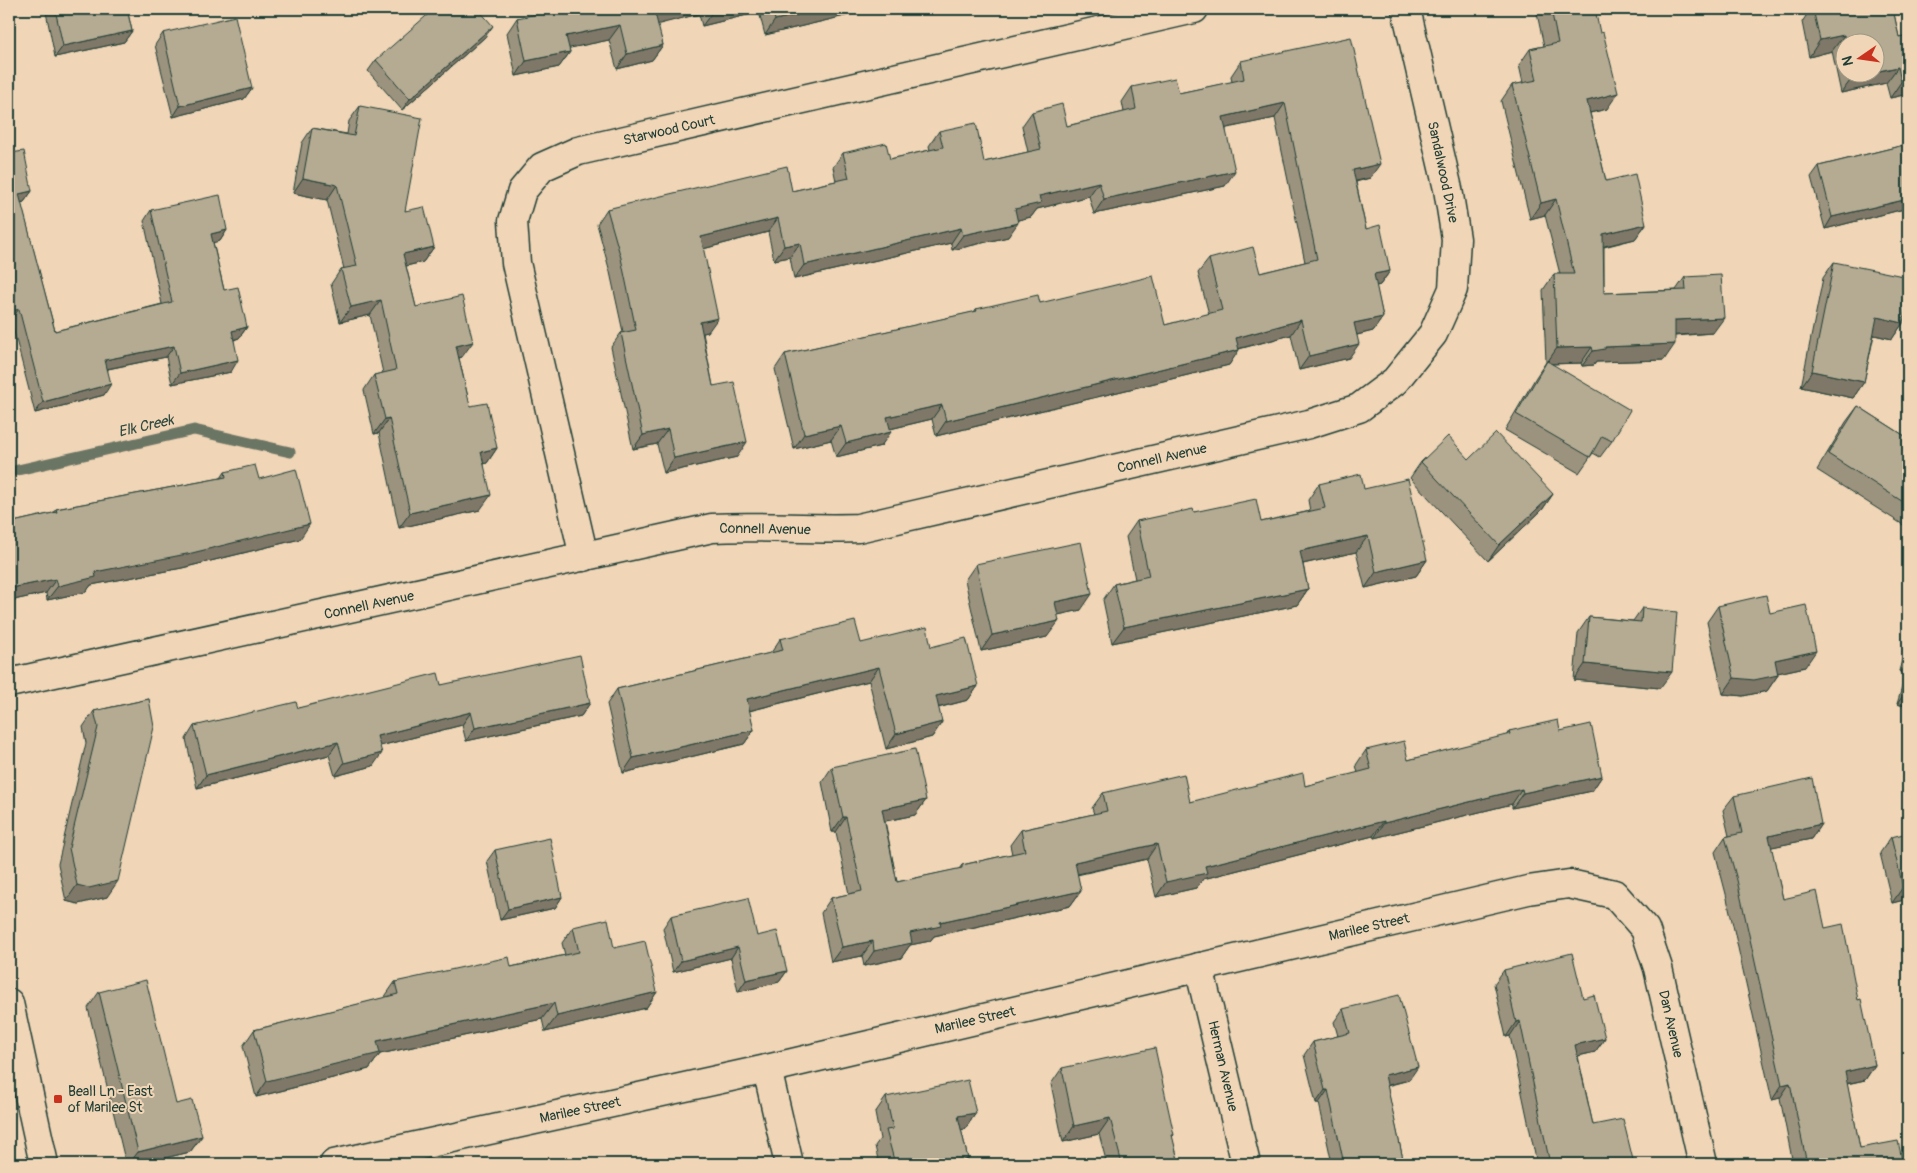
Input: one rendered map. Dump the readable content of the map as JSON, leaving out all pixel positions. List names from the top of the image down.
{
  "streets": {
    "street": [
      "Starwood Court",
      "Sandalwood Drive",
      "Connell Avenue",
      "Marilee Street",
      "Dan Avenue",
      "Herman Avenue"
    ]
  },
  "crossings": [
    ["Starwood Court", "Connell Avenue"],
    ["Sandalwood Drive", "Connell Avenue"],
    ["Marilee Street", "Dan Avenue"],
    ["Marilee Street", "Herman Avenue"]
  ],
  "water": ["Elk Creek"],
  "places": {
    "transit": ["Beall Ln - East of Marilee St"]
  },
  "north": "left"
}
